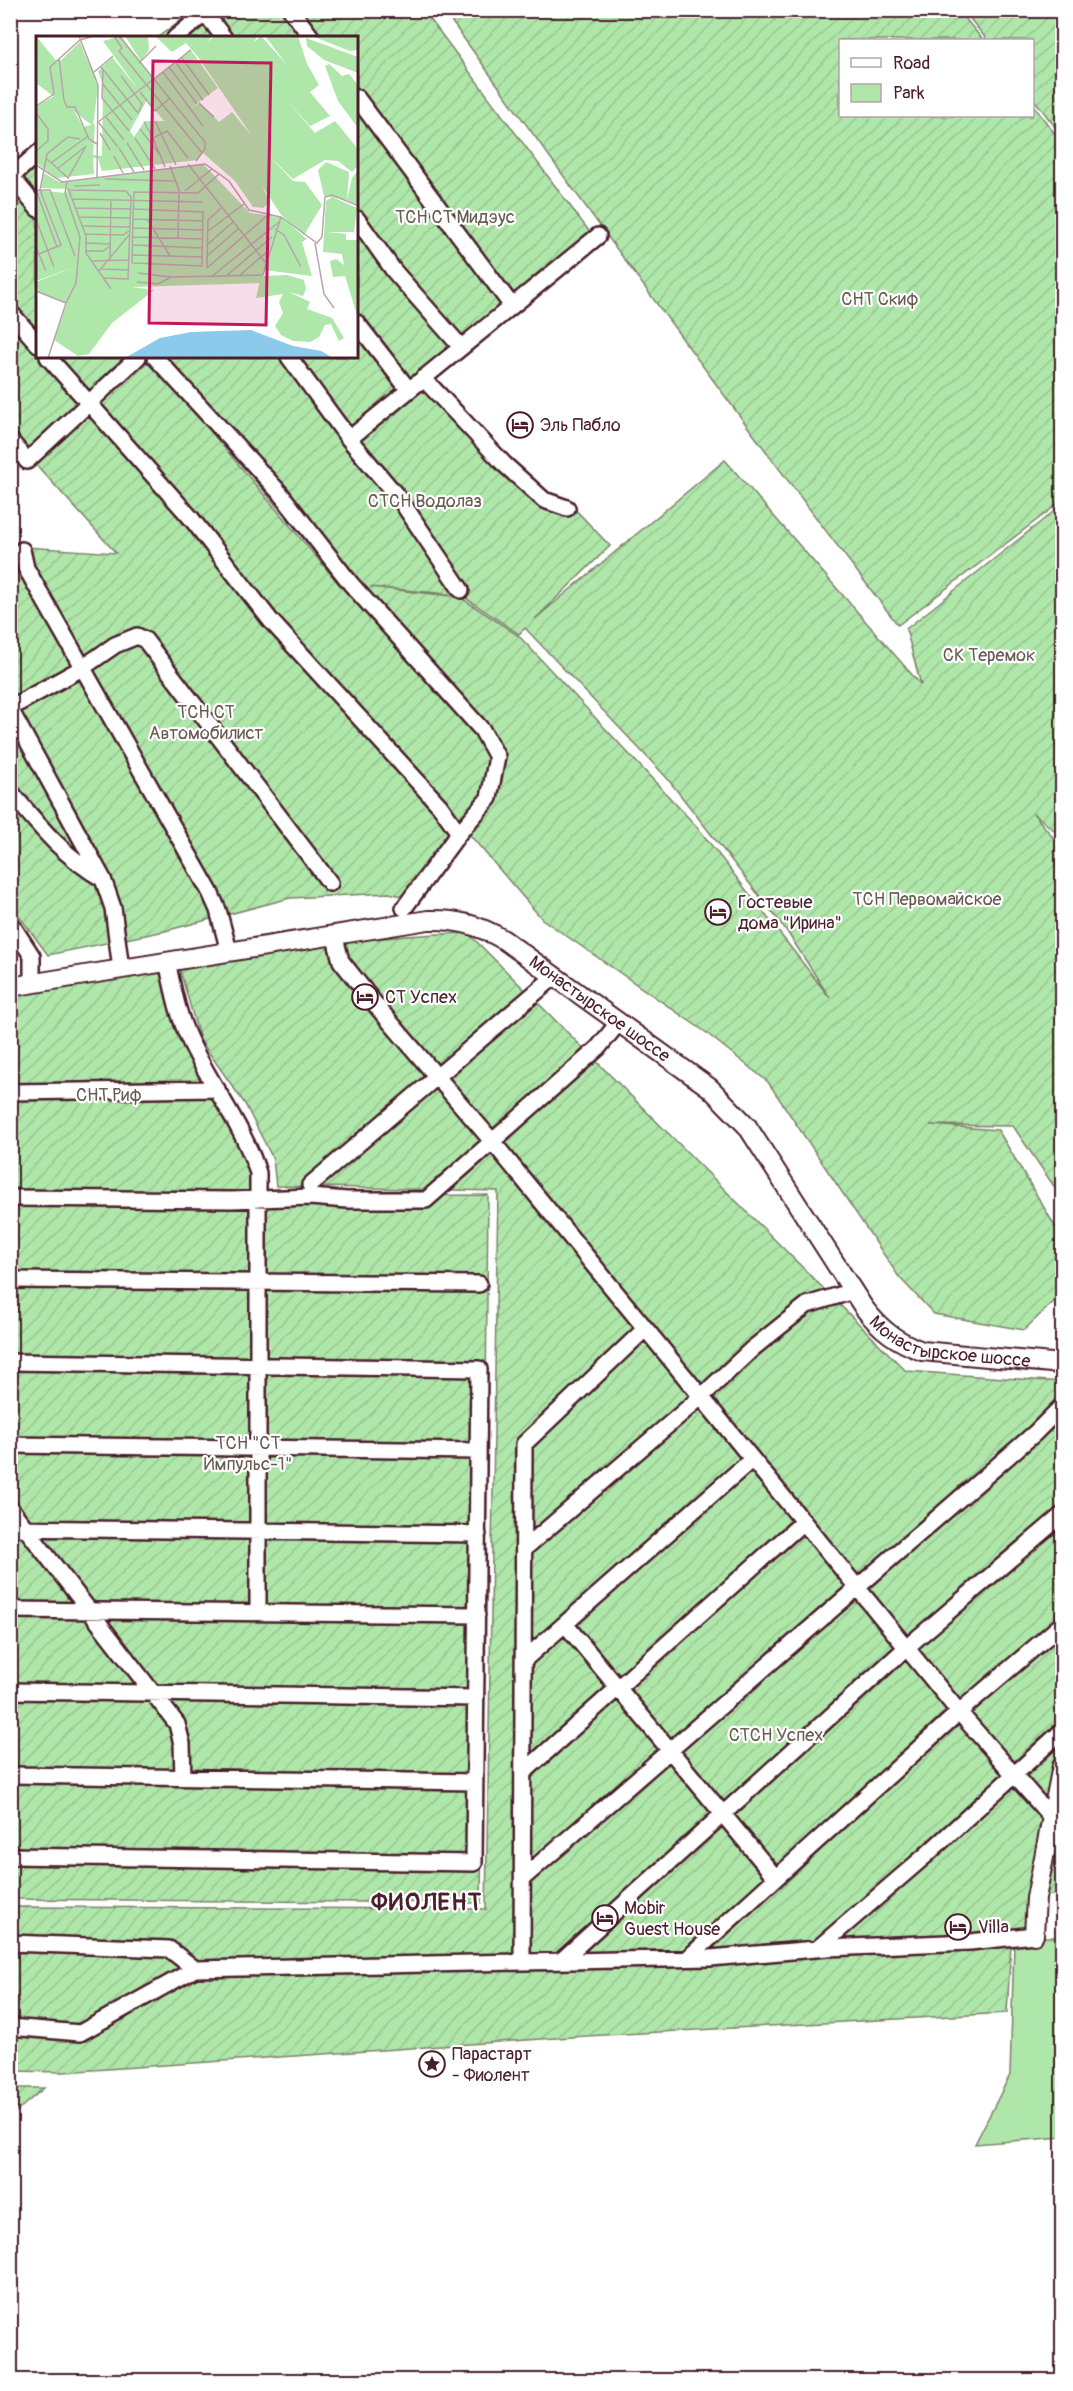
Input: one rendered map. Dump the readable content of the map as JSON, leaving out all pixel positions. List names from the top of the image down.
{
  "streets": {
    "main road": ["Монастырское шоссе"]
  },
  "districts": ["ФИОЛЕНТ"],
  "parks": [
    "ТСН СТ Мидэус",
    "СНТ Скиф",
    "СТСН Водолаз",
    "СК Теремок",
    "ТСН СТ Автомобилист",
    "ТСН Первомайское",
    "СНТ Риф",
    "ТСН \"СТ Импульс-1\"",
    "СТСН Успех"
  ],
  "places": {
    "hotel": [
      "Эль Пабло",
      "Гостевые дома \"Ирина\"",
      "СТ Успех",
      "Mobir Guest House",
      "Villa"
    ],
    "place": ["Парастарт - Фиолент"]
  },
  "legend": ["Road", "Park"]
}
